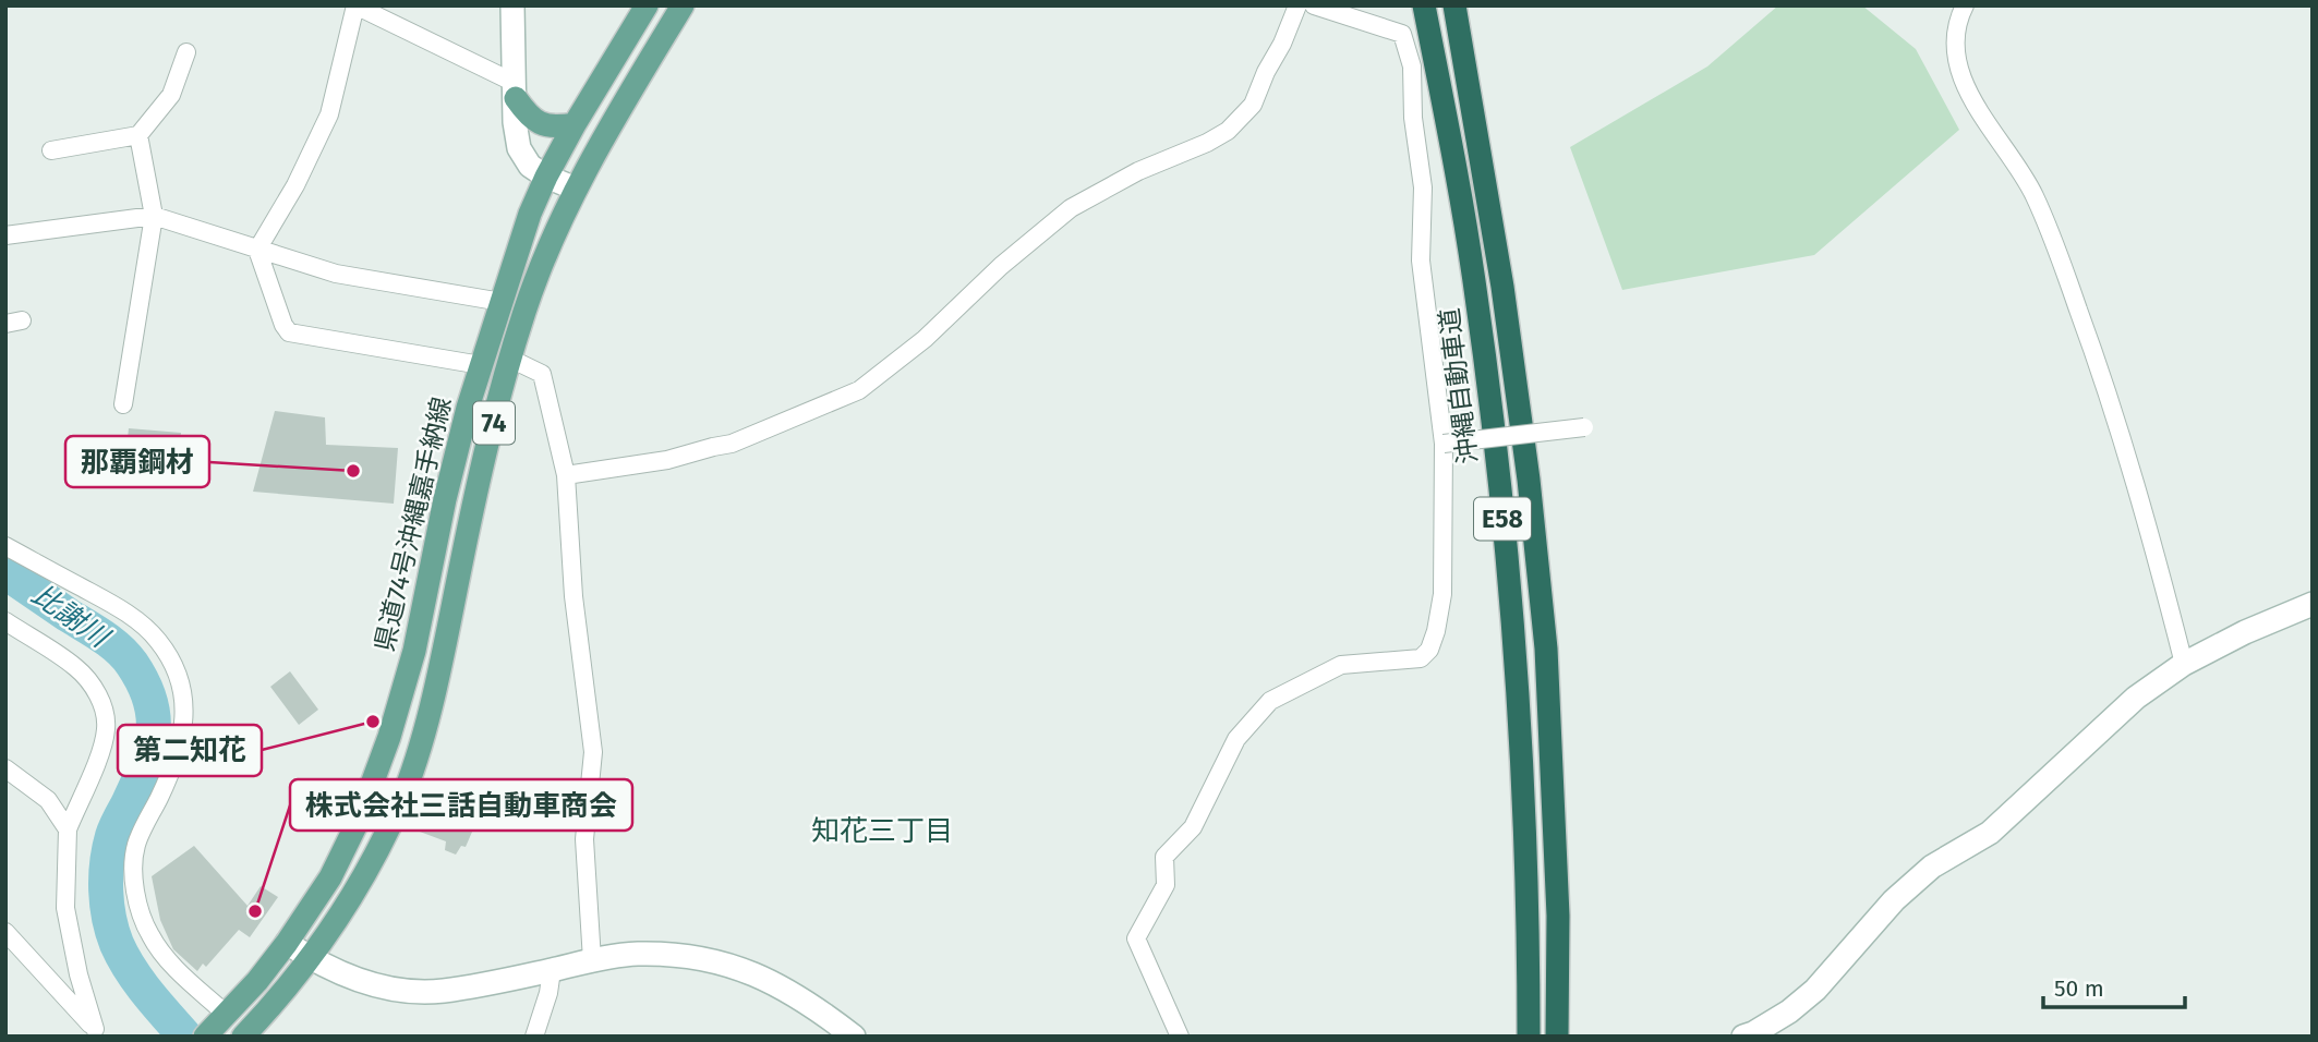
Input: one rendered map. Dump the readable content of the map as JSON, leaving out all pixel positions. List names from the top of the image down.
{
  "streets": {
    "highway": ["沖縄自動車道", "E58"],
    "main road": ["74", "県道74号沖縄嘉手納線"]
  },
  "districts": ["知花三丁目"],
  "water": ["比謝川"],
  "places": ["那覇鋼材", "第二知花", "株式会社三話自動車商会"],
  "scale_bar": "50 m"
}
